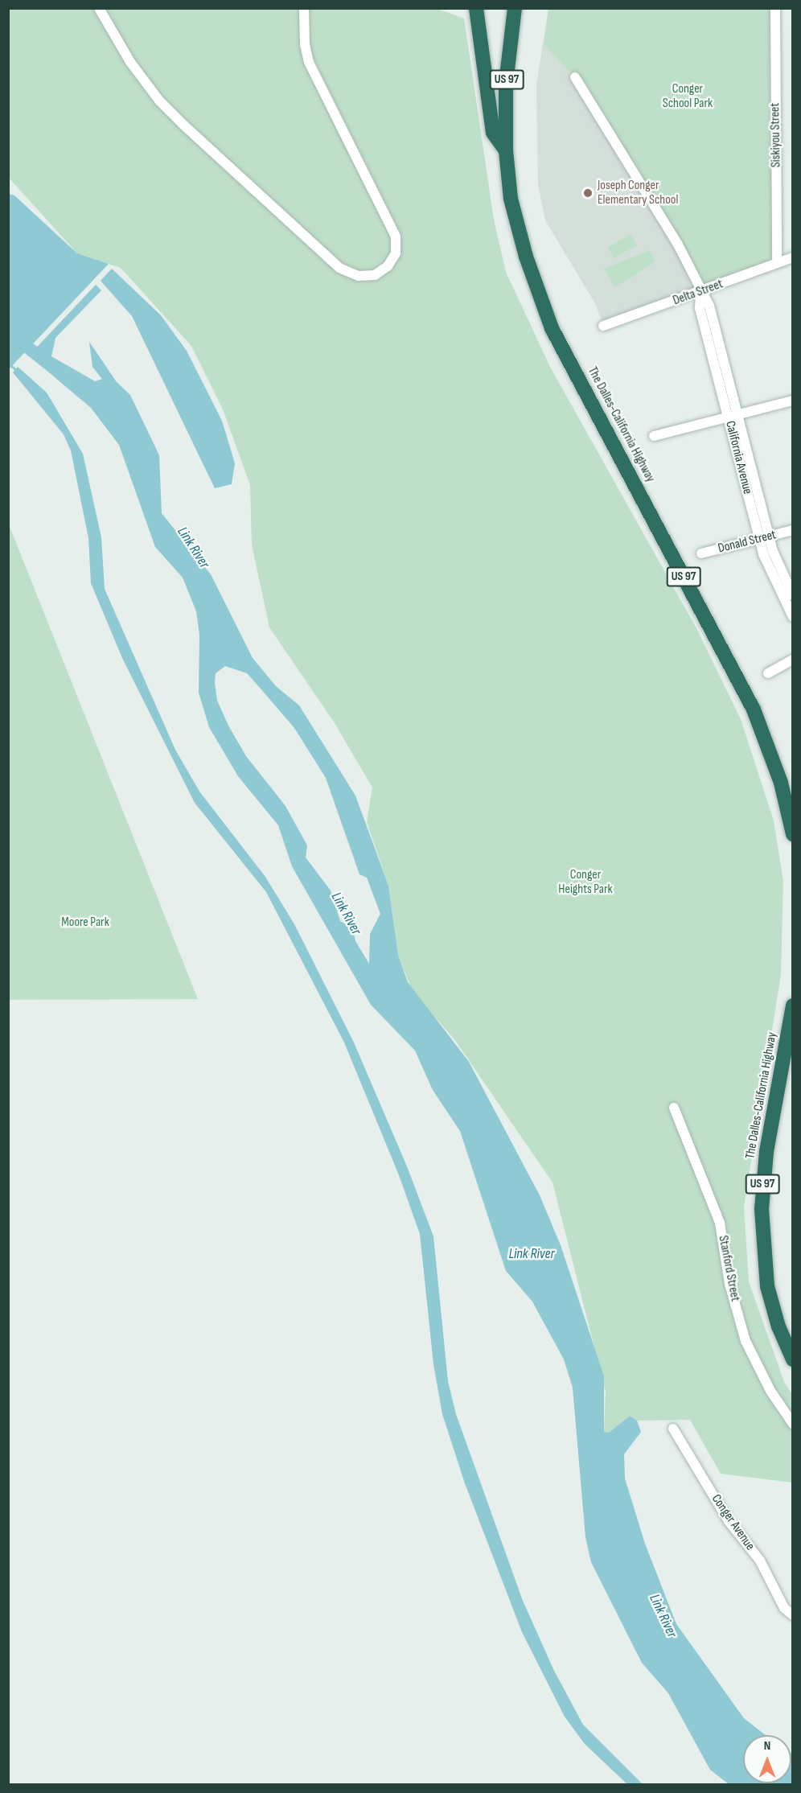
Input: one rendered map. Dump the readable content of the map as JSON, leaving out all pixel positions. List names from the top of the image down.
{
  "streets": {
    "highway": ["US 97", "The Dalles-California Highway"],
    "street": [
      "Siskiyou Street",
      "Delta Street",
      "California Avenue",
      "Donald Street",
      "Stanford Street",
      "Conger Avenue"
    ]
  },
  "crossings": [
    ["Siskiyou Street", "Delta Street"],
    ["Delta Street", "California Avenue"],
    ["California Avenue", "Donald Street"]
  ],
  "water": ["Link River"],
  "parks": ["Conger School Park", "Conger Heights Park", "Moore Park"],
  "places": ["Joseph Conger Elementary School"],
  "north": "top"
}
